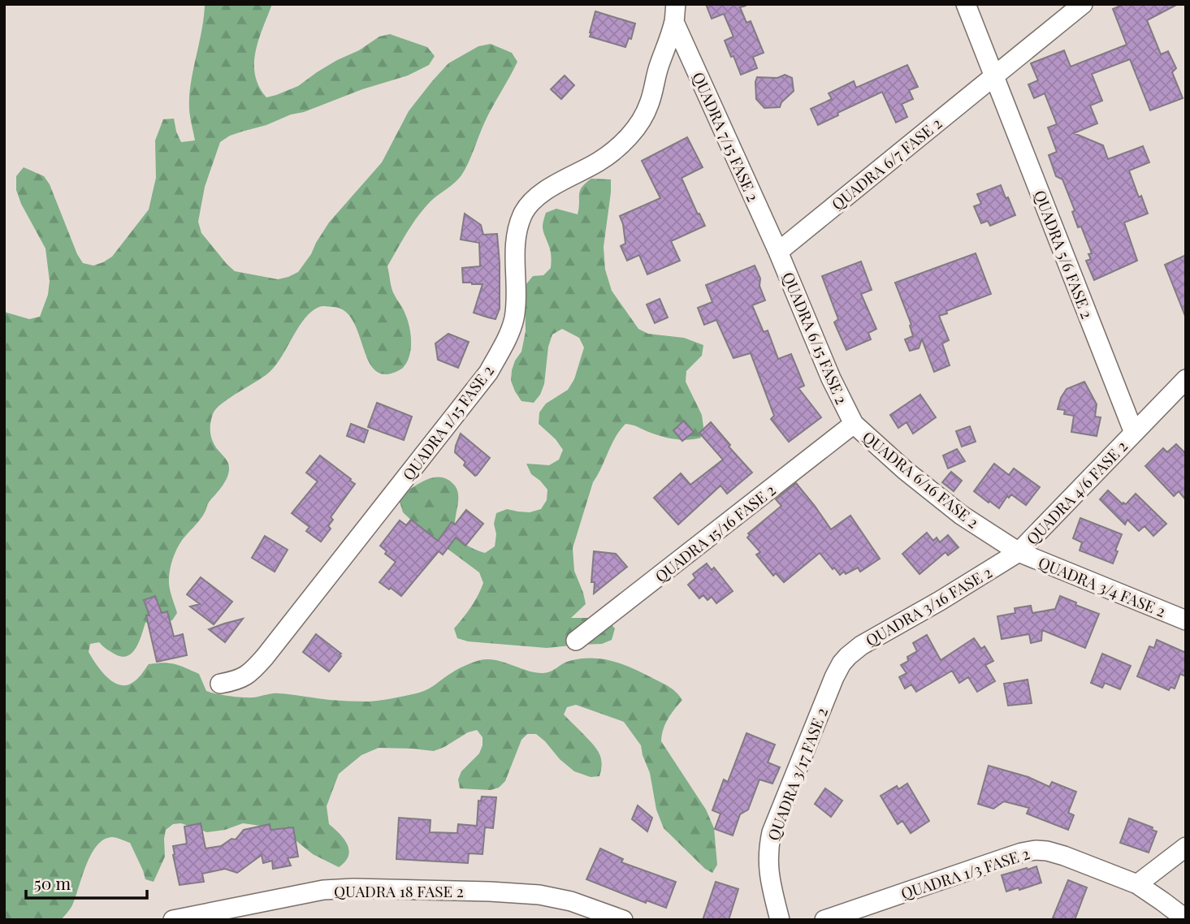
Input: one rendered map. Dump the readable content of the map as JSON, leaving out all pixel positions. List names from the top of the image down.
{
  "streets": {
    "street": [
      "QUADRA 7/15 FASE 2",
      "QUADRA 6/7 FASE 2",
      "QUADRA 5/6 FASE 2",
      "QUADRA 6/15 FASE 2",
      "QUADRA 1/15 FASE 2",
      "QUADRA 6/16 FASE 2",
      "QUADRA 4/6 FASE 2",
      "QUADRA 15/16 FASE 2",
      "QUADRA 3/4 FASE 2",
      "QUADRA 3/16 FASE 2",
      "QUADRA 3/17 FASE 2",
      "QUADRA 1/3 FASE 2",
      "QUADRA 18 FASE 2"
    ]
  },
  "crossings": [
    ["QUADRA 7/15 FASE 2", "QUADRA 6/7 FASE 2"],
    ["QUADRA 7/15 FASE 2", "QUADRA 6/15 FASE 2"],
    ["QUADRA 7/15 FASE 2", "QUADRA 1/15 FASE 2"],
    ["QUADRA 6/7 FASE 2", "QUADRA 5/6 FASE 2"],
    ["QUADRA 6/7 FASE 2", "QUADRA 6/15 FASE 2"],
    ["QUADRA 5/6 FASE 2", "QUADRA 4/6 FASE 2"],
    ["QUADRA 6/15 FASE 2", "QUADRA 6/16 FASE 2"],
    ["QUADRA 6/15 FASE 2", "QUADRA 15/16 FASE 2"],
    ["QUADRA 6/16 FASE 2", "QUADRA 4/6 FASE 2"],
    ["QUADRA 6/16 FASE 2", "QUADRA 15/16 FASE 2"],
    ["QUADRA 6/16 FASE 2", "QUADRA 3/4 FASE 2"],
    ["QUADRA 6/16 FASE 2", "QUADRA 3/16 FASE 2"],
    ["QUADRA 4/6 FASE 2", "QUADRA 3/4 FASE 2"],
    ["QUADRA 4/6 FASE 2", "QUADRA 3/16 FASE 2"],
    ["QUADRA 3/4 FASE 2", "QUADRA 3/16 FASE 2"],
    ["QUADRA 3/16 FASE 2", "QUADRA 3/17 FASE 2"]
  ],
  "scale_bar": "50 m"
}
